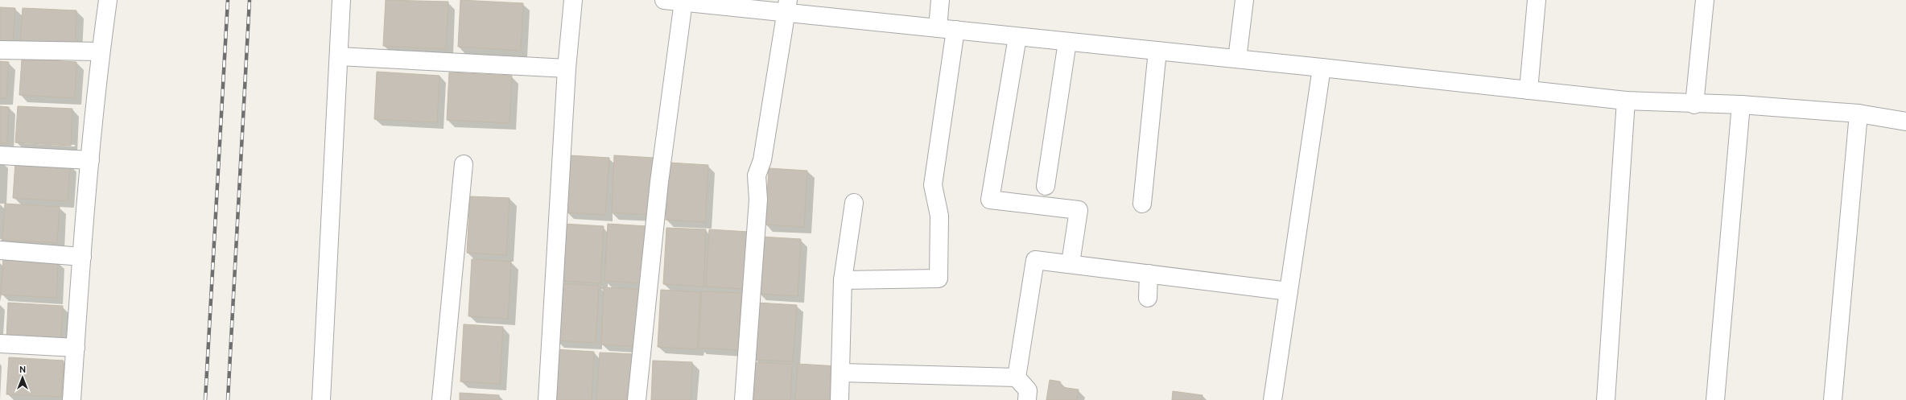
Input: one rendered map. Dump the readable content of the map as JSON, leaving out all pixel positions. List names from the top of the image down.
{
  "north": "top"
}
